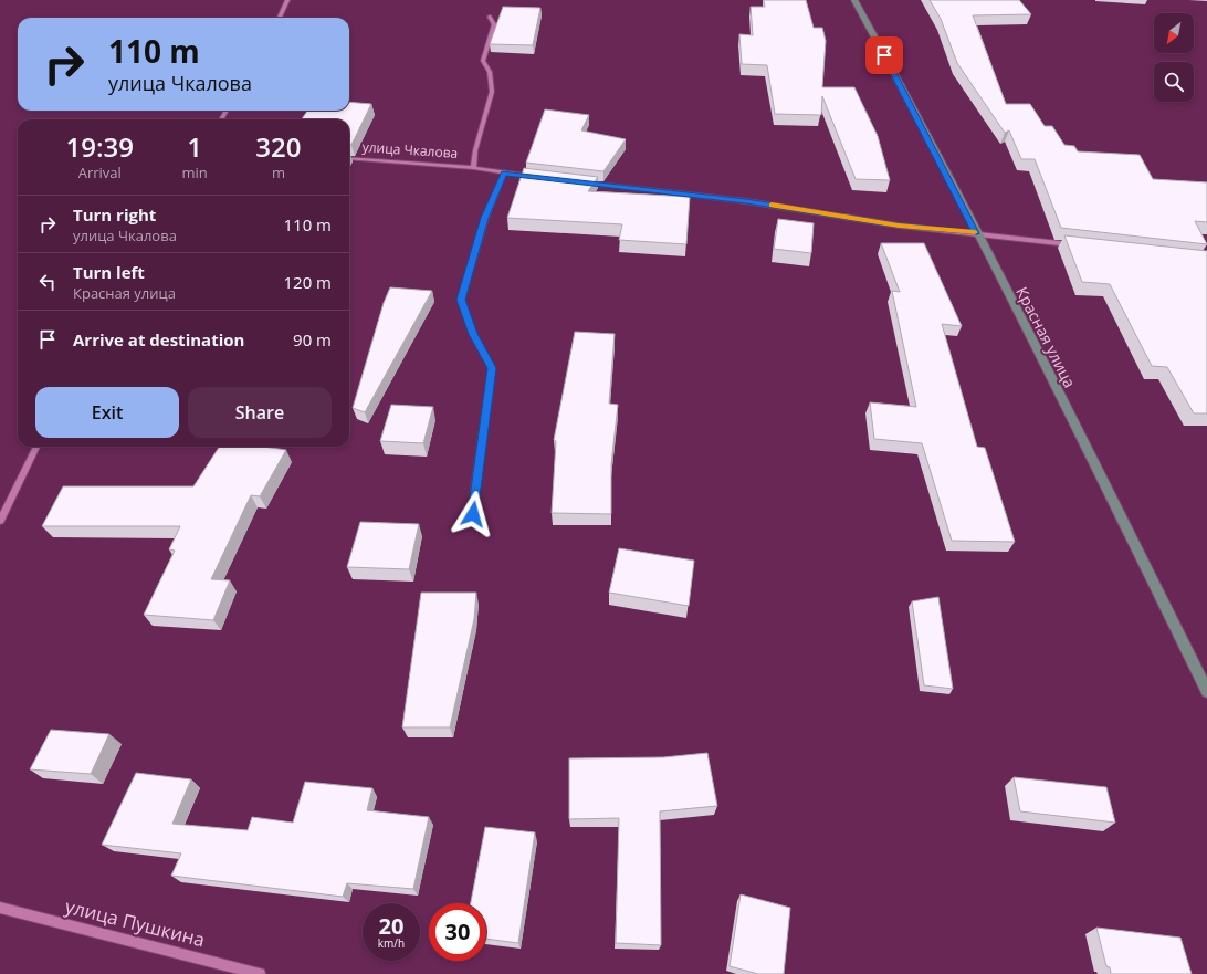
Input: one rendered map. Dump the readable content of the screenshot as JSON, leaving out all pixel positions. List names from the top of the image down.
{
  "streets": {
    "main road": ["Красная улица"],
    "street": ["улица Чкалова", "улица Пушкина"]
  },
  "north": "bottom left",
  "page": {
    "turn": ["110 m", "улица Чкалова"],
    "eta": [
      "19:39",
      "Arrival",
      "1",
      "min",
      "320",
      "m"
    ],
    "list": [
      {
        "name": "Turn right",
        "note": "улица Чкалова",
        "value": "110 m"
      },
      {
        "name": "Turn left",
        "note": "Красная улица",
        "value": "120 m"
      },
      {
        "name": "Arrive at destination",
        "value": "90 m"
      }
    ],
    "buttons": ["Exit", "Share"],
    "speed": "20 km/h",
    "limit": "30"
  }
}
